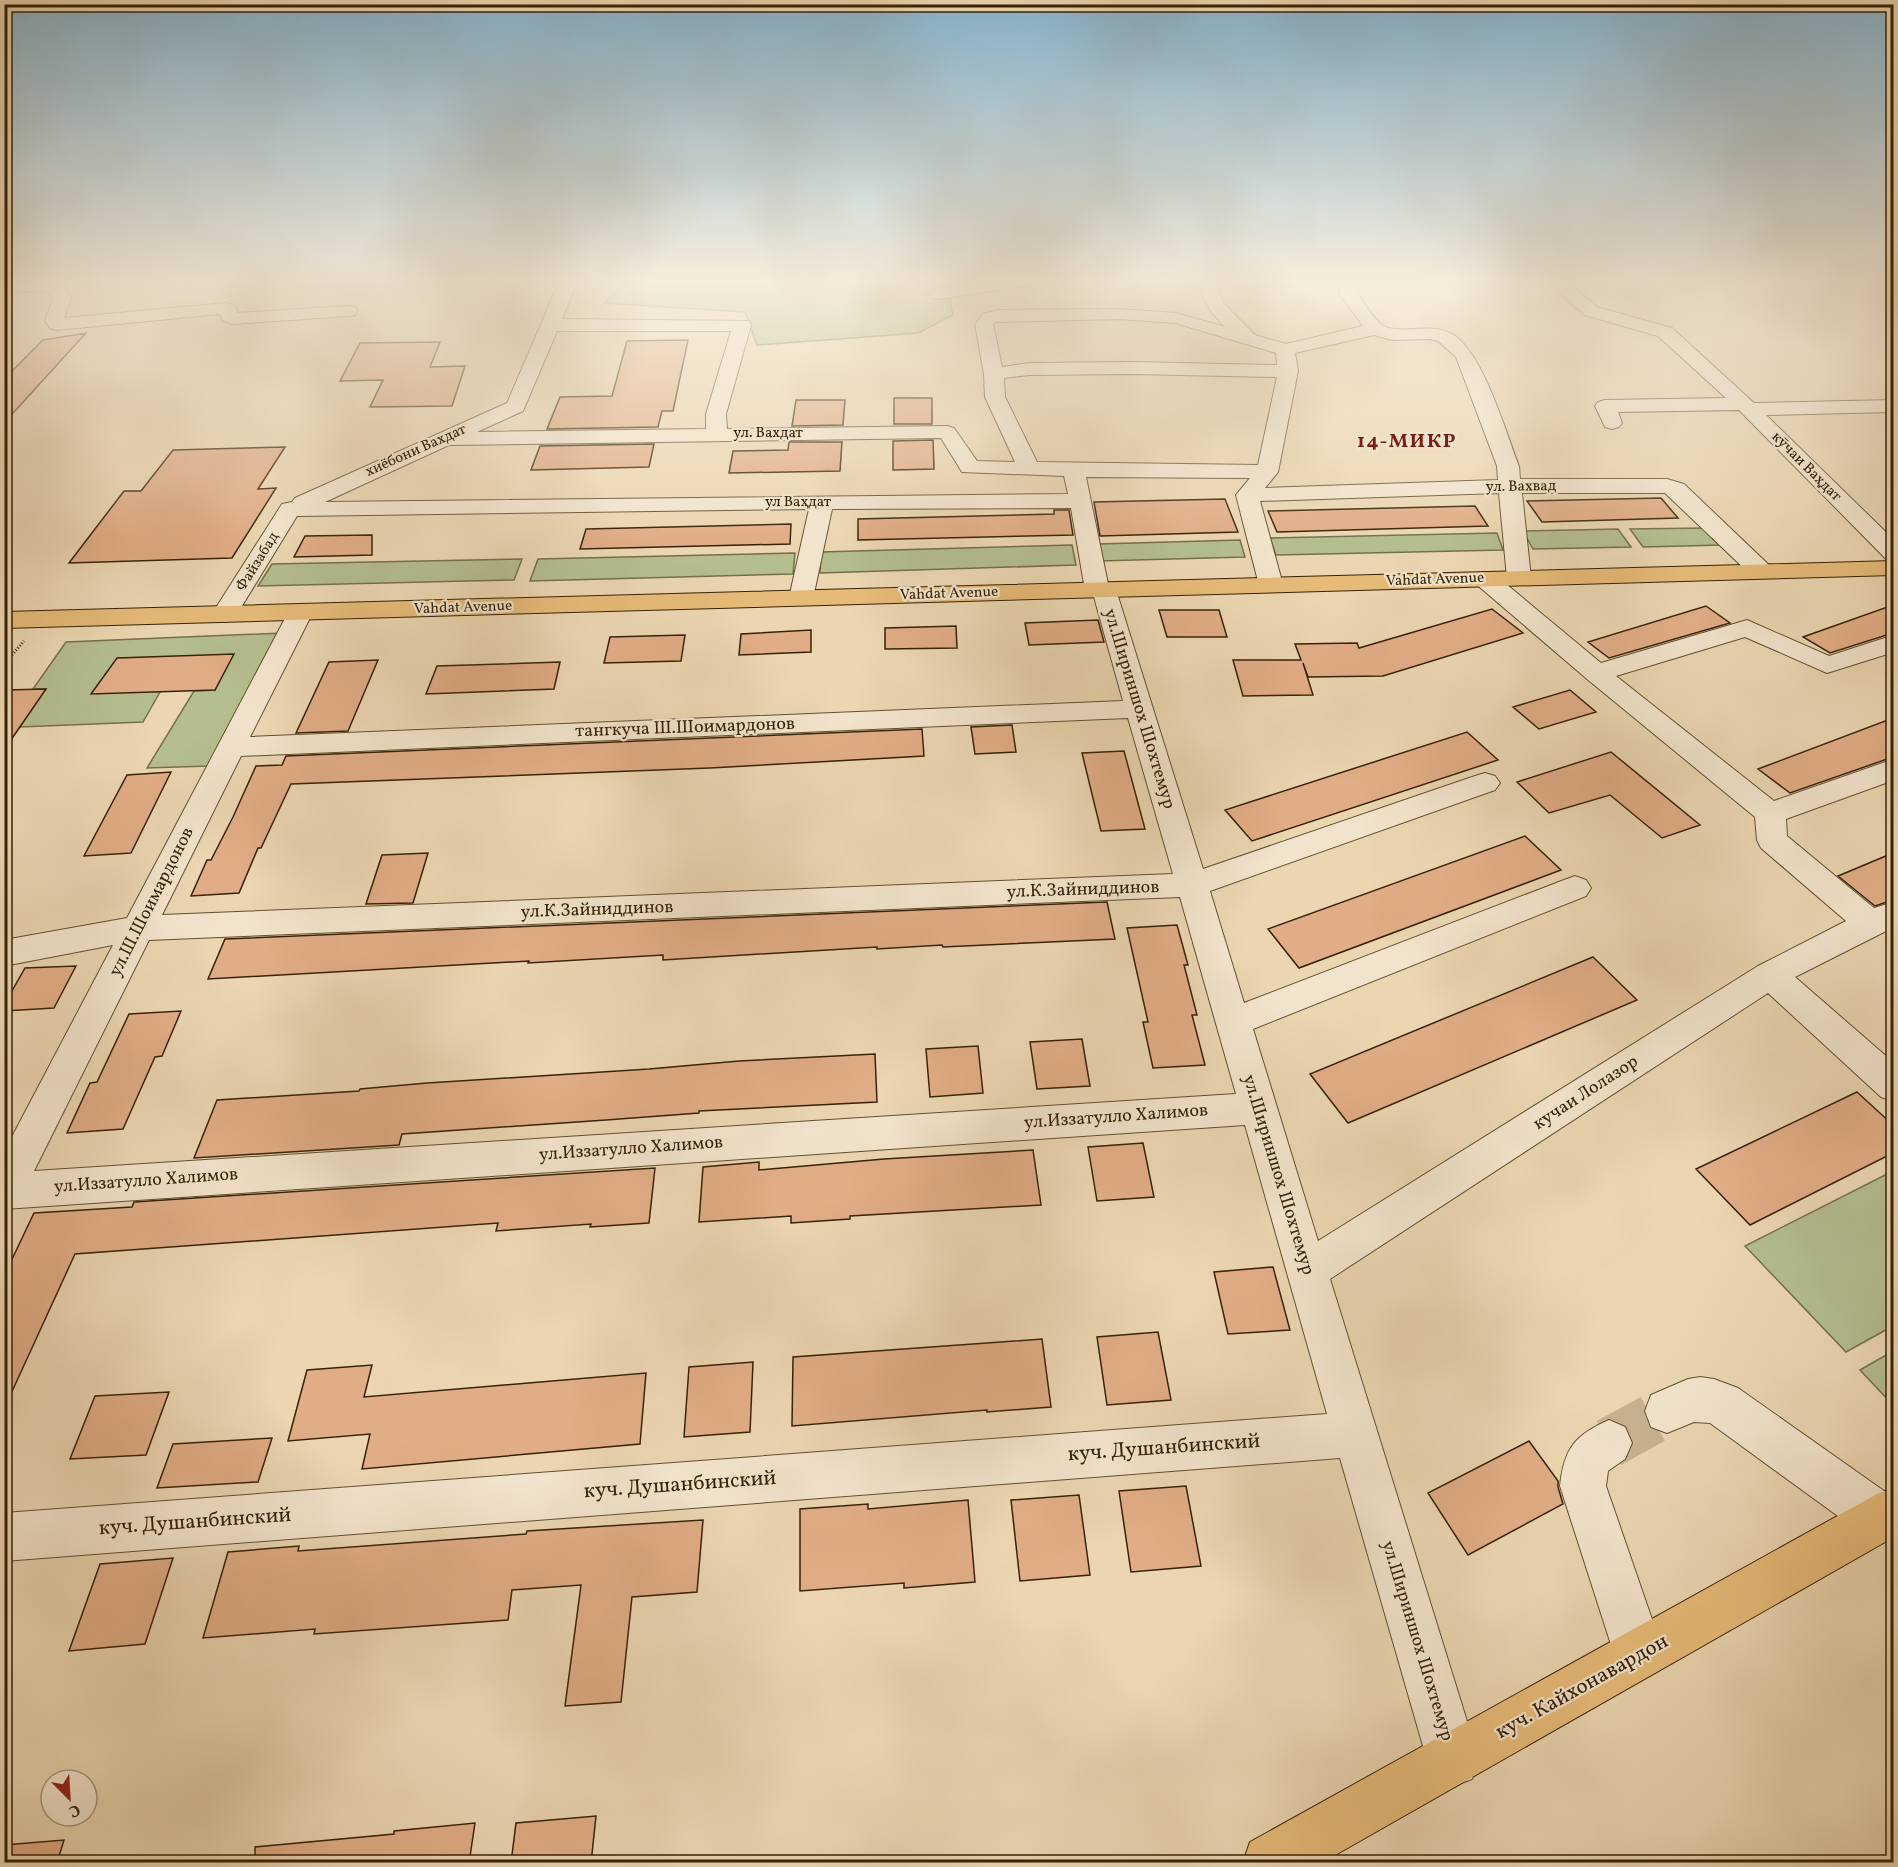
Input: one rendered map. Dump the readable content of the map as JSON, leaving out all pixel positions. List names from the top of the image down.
{
  "streets": {
    "main road": ["Vahdat Avenue", "куч. Кайхонавардон"],
    "street": [
      "ул. Вахдат",
      "хиёбони Вахдат",
      "кӯчаи Ваҳдат",
      "ул. Вахвад",
      "ул Ваҳдат",
      "Файзабад",
      "ул.Шириншох Шохтемур",
      "тангкуча Ш.Шоимардонов",
      "ул.К.Зайниддинов",
      "ул.Ш.Шоимардонов",
      "кучаи Лолазор",
      "ул.Иззатулло Халимов",
      "куч. Душанбинский"
    ]
  },
  "crossings": [
    ["ул. Вахдат", "хиёбони Вахдат"],
    ["хиёбони Вахдат", "ул Ваҳдат"],
    ["хиёбони Вахдат", "Файзабад"],
    ["ул. Вахвад", "Vahdat Avenue"],
    ["ул Ваҳдат", "Файзабад"],
    ["Файзабад", "Vahdat Avenue"],
    ["Vahdat Avenue", "ул.Шириншох Шохтемур"],
    ["Vahdat Avenue", "ул.Ш.Шоимардонов"],
    ["ул.Шириншох Шохтемур", "тангкуча Ш.Шоимардонов"],
    ["ул.Шириншох Шохтемур", "ул.К.Зайниддинов"],
    ["ул.Шириншох Шохтемур", "кучаи Лолазор"],
    ["ул.Шириншох Шохтемур", "ул.Иззатулло Халимов"],
    ["ул.Шириншох Шохтемур", "куч. Душанбинский"],
    ["ул.Шириншох Шохтемур", "куч. Кайхонавардон"],
    ["тангкуча Ш.Шоимардонов", "ул.Ш.Шоимардонов"],
    ["ул.К.Зайниддинов", "ул.Ш.Шоимардонов"],
    ["ул.Ш.Шоимардонов", "ул.Иззатулло Халимов"]
  ],
  "districts": ["14-МИКР"],
  "north": "bottom right"
}
